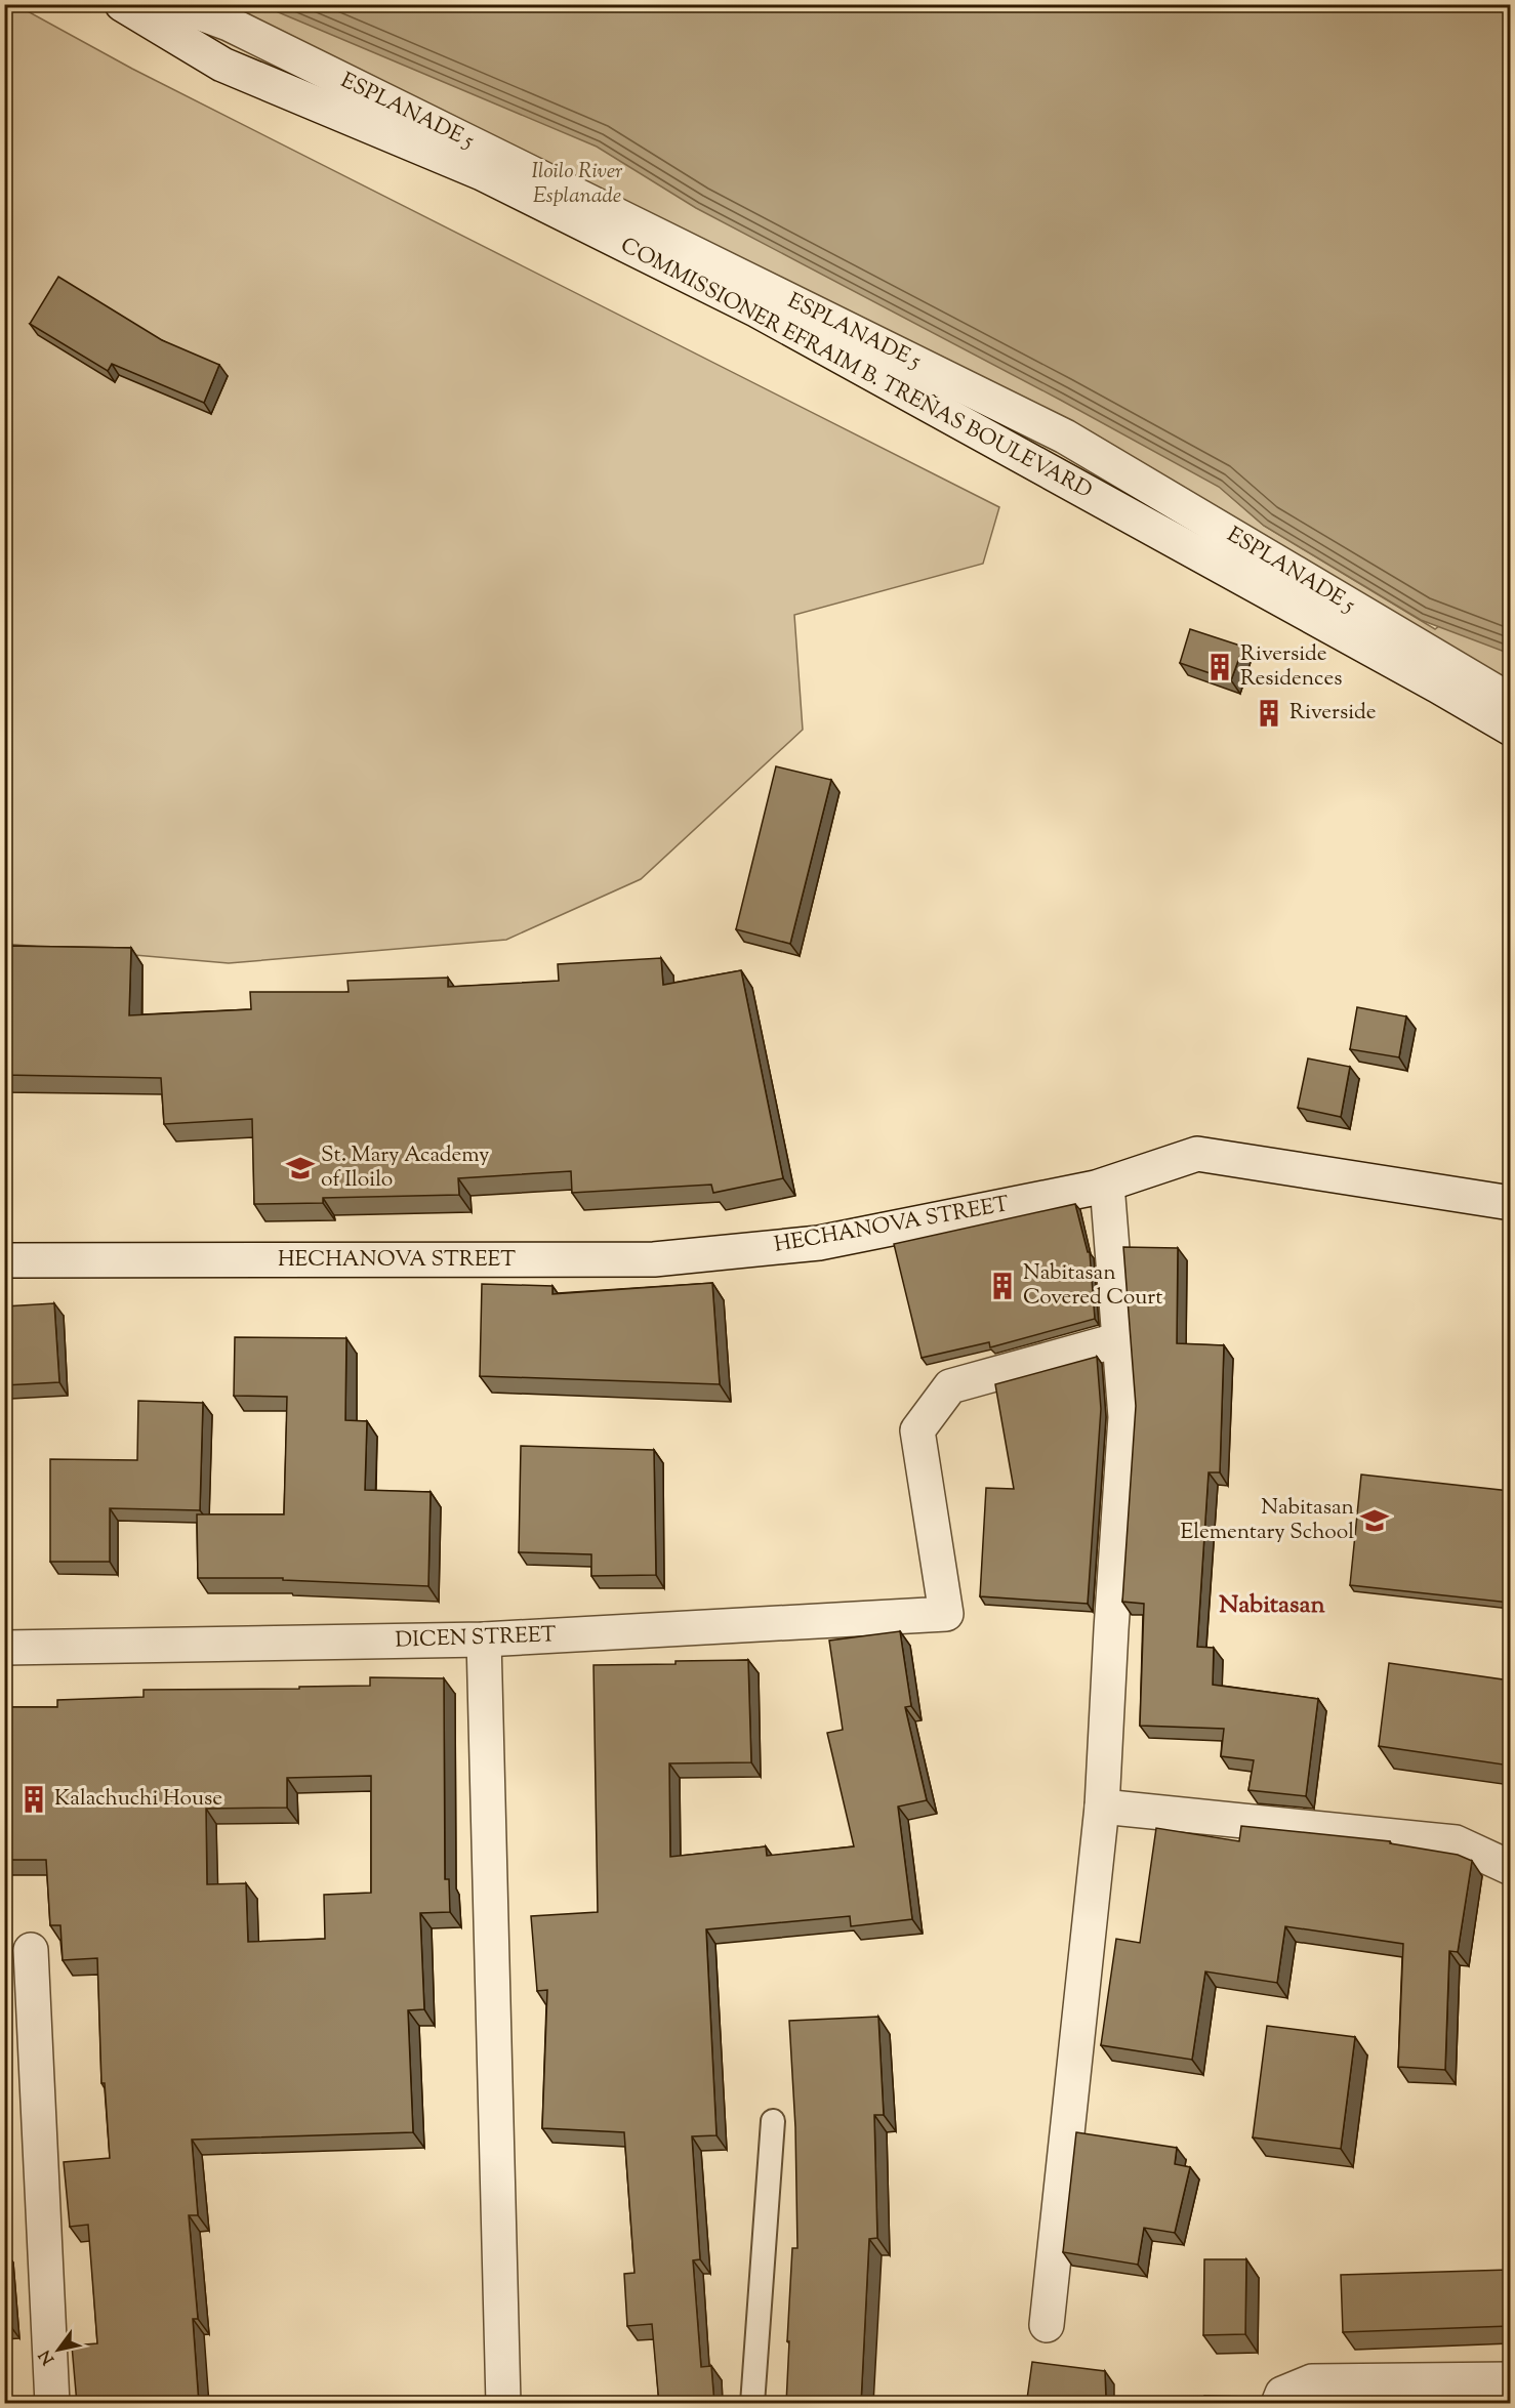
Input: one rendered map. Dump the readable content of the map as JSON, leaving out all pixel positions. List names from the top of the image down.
{
  "streets": {
    "street": [
      "ESPLANADE 5",
      "COMMISSIONER EFRAIM B. TREÑAS BOULEVARD",
      "HECHANOVA STREET",
      "DICEN STREET"
    ]
  },
  "districts": ["Nabitasan"],
  "parks": ["Iloilo River Esplanade"],
  "places": {
    "building": [
      "Riverside Residences",
      "Riverside",
      "Nabitasan Covered Court",
      "Kalachuchi House"
    ],
    "school or university": ["St. Mary Academy of Iloilo", "Nabitasan Elementary School"]
  },
  "north": "bottom left"
}
